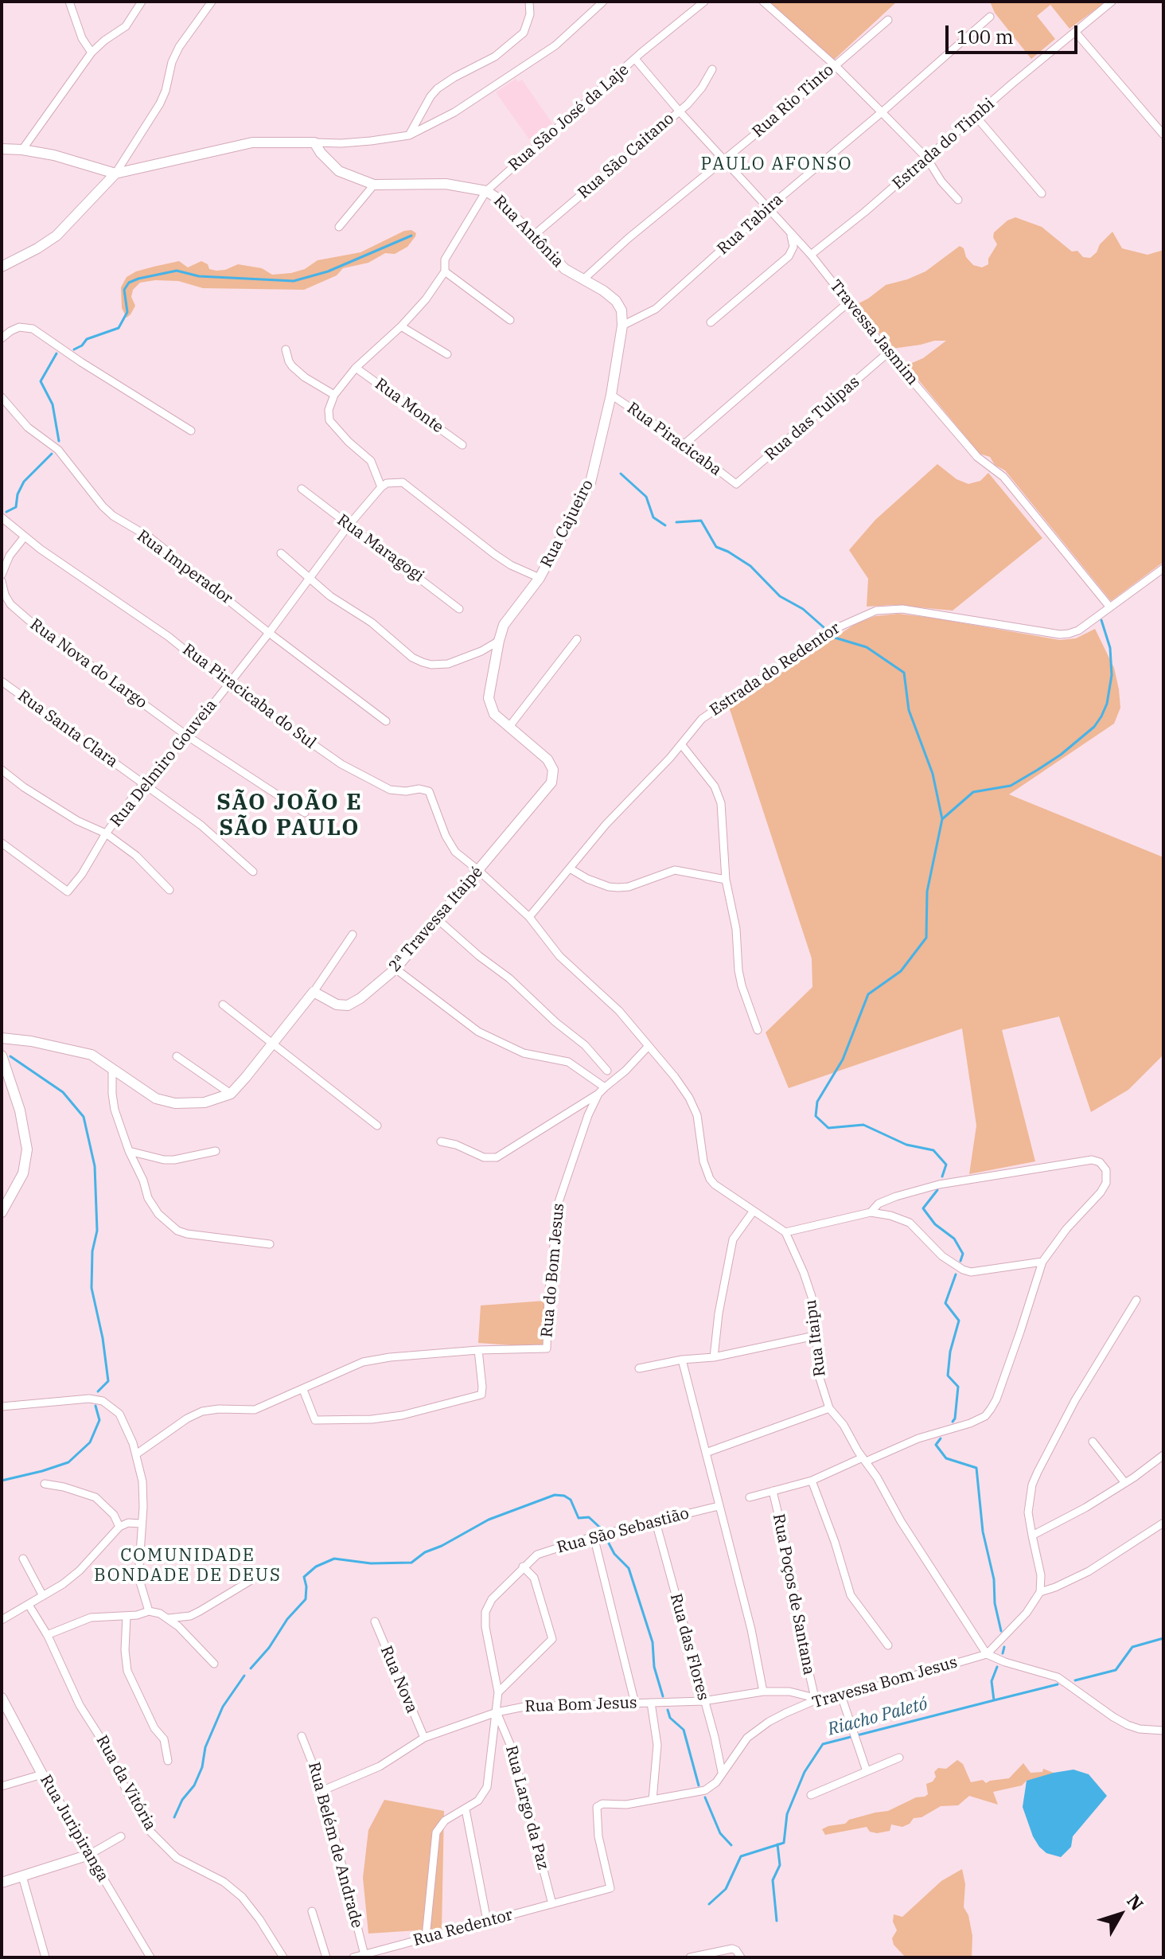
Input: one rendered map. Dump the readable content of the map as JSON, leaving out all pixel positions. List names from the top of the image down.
{
  "streets": {
    "street": [
      "Rua Rio Tinto",
      "Rua São José da Laje",
      "Estrada do Timbi",
      "Rua São Caitano",
      "Rua Tabira",
      "Rua Antônia",
      "Travessa Jasmim",
      "Rua Monte",
      "Rua das Tulipas",
      "Rua Piracicaba",
      "Rua Cajueiro",
      "Rua Maragogi",
      "Rua Imperador",
      "Rua Nova do Largo",
      "Estrada do Redentor",
      "Rua Piracicaba do Sul",
      "Rua Santa Clara",
      "Rua Delmiro Gouveia",
      "2ª Travessa Itaipé",
      "Rua do Bom Jesus",
      "Rua Itaipu",
      "Rua São Sebastião",
      "Rua Poços de Santana",
      "Rua das Flores",
      "Rua Nova",
      "Travessa Bom Jesus",
      "Rua Bom Jesus",
      "Rua da Vitória",
      "Rua Largo da Paz",
      "Rua Juripiranga",
      "Rua Belém de Andrade",
      "Rua Redentor"
    ]
  },
  "crossings": [
    ["Rua Rio Tinto", "Rua Antônia"],
    ["Rua Rio Tinto", "Travessa Jasmim"],
    ["Rua São José da Laje", "Rua Antônia"],
    ["Rua São José da Laje", "Travessa Jasmim"],
    ["Rua São José da Laje", "Rua Monte"],
    ["Estrada do Timbi", "Travessa Jasmim"],
    ["Rua São Caitano", "Rua Antônia"],
    ["Rua São Caitano", "Travessa Jasmim"],
    ["Rua Tabira", "Rua Antônia"],
    ["Rua Tabira", "Travessa Jasmim"],
    ["Travessa Jasmim", "Rua das Tulipas"],
    ["Travessa Jasmim", "Estrada do Redentor"],
    ["Rua das Tulipas", "Rua Piracicaba"],
    ["Rua Piracicaba", "Rua Cajueiro"],
    ["Rua Cajueiro", "2ª Travessa Itaipé"],
    ["Rua Maragogi", "Rua Delmiro Gouveia"],
    ["Rua Imperador", "Rua Delmiro Gouveia"],
    ["Rua Nova do Largo", "Rua Delmiro Gouveia"],
    ["Rua Piracicaba do Sul", "Rua Delmiro Gouveia"],
    ["Rua Piracicaba do Sul", "2ª Travessa Itaipé"],
    ["Rua Santa Clara", "Rua Delmiro Gouveia"],
    ["Rua Itaipu", "Travessa Bom Jesus"],
    ["Rua São Sebastião", "Rua das Flores"],
    ["Rua São Sebastião", "Rua Bom Jesus"],
    ["Rua São Sebastião", "Rua Largo da Paz"],
    ["Rua São Sebastião", "Rua Redentor"],
    ["Rua Poços de Santana", "Travessa Bom Jesus"],
    ["Rua Poços de Santana", "Rua Bom Jesus"],
    ["Rua das Flores", "Travessa Bom Jesus"],
    ["Rua das Flores", "Rua Bom Jesus"],
    ["Rua Nova", "Rua Bom Jesus"],
    ["Travessa Bom Jesus", "Rua Bom Jesus"],
    ["Travessa Bom Jesus", "Rua Redentor"],
    ["Rua Bom Jesus", "Rua Largo da Paz"],
    ["Rua Bom Jesus", "Rua Belém de Andrade"],
    ["Rua Largo da Paz", "Rua Redentor"],
    ["Rua Belém de Andrade", "Rua Redentor"]
  ],
  "districts": ["PAULO AFONSO", "SÃO JOÃO E SÃO PAULO", "COMUNIDADE BONDADE DE DEUS"],
  "water": ["Riacho Paletó"],
  "scale_bar": "100 m",
  "north": "top right"
}
